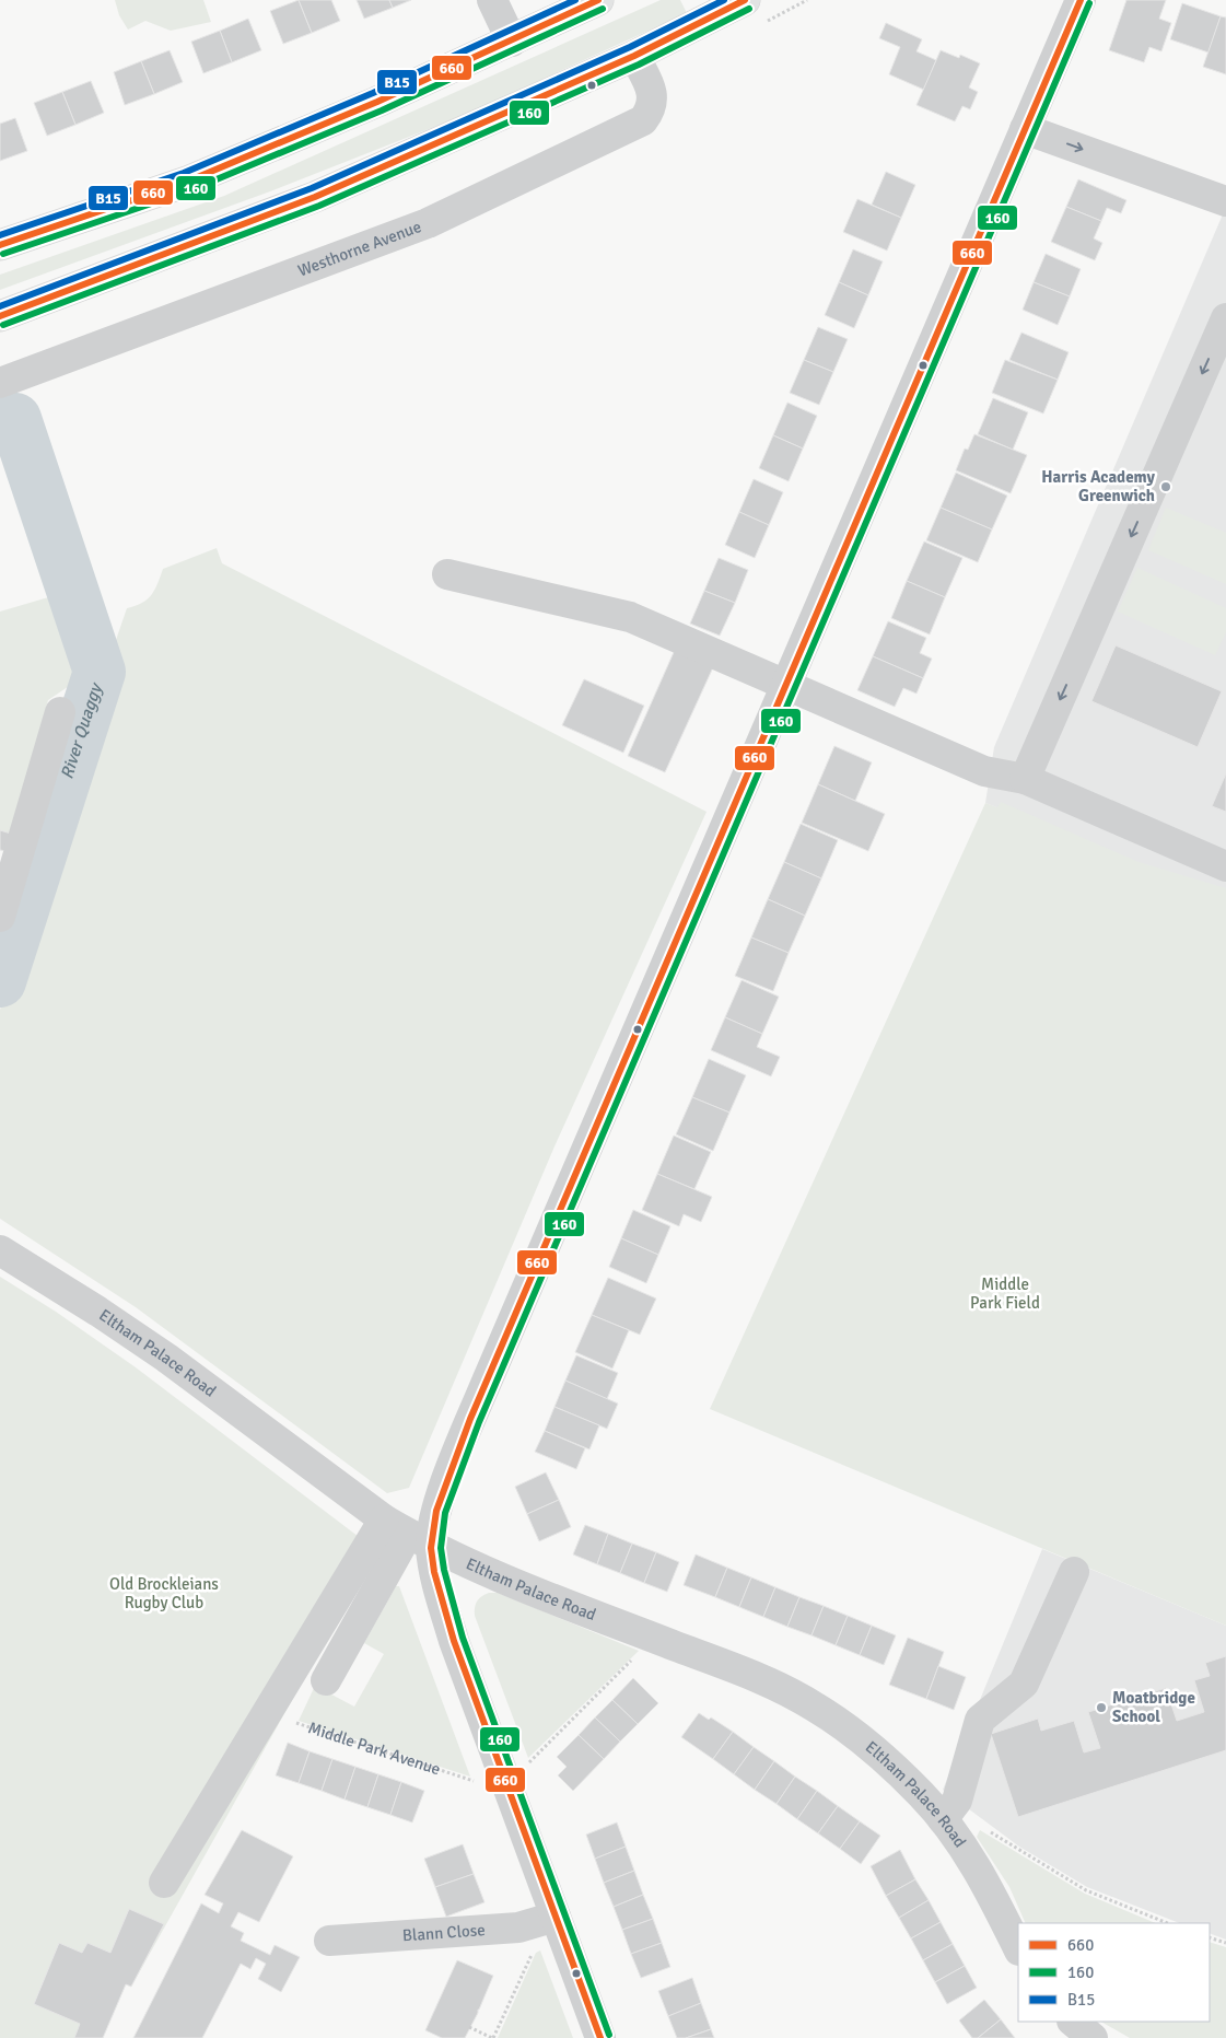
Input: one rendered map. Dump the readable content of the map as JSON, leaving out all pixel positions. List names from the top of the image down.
{
  "streets": {
    "street": ["Westhorne Avenue", "Eltham Palace Road", "Blann Close"],
    "path": ["Middle Park Avenue"]
  },
  "water": ["River Quaggy"],
  "parks": ["Middle Park Field", "Old Brockleians Rugby Club"],
  "places": ["Harris Academy Greenwich", "Moatbridge School"],
  "lines": ["transit line 660", "transit line B15", "transit line 160"],
  "legend": ["660", "160", "B15"]
}
